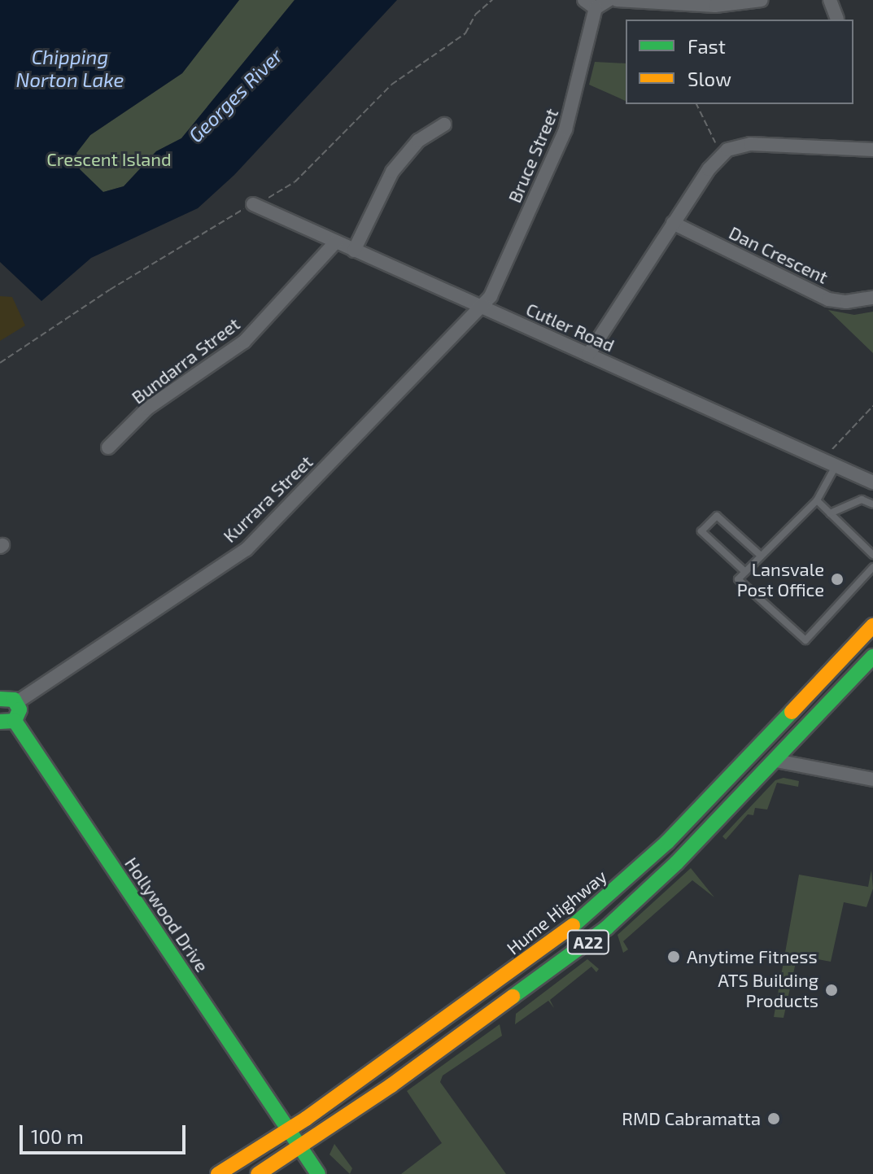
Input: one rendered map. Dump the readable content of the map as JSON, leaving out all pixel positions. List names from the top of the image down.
{
  "streets": {
    "main road": ["Hume Highway", "Hollywood Drive", "A22"],
    "street": [
      "Bruce Street",
      "Dan Crescent",
      "Cutler Road",
      "Bundarra Street",
      "Kurrara Street"
    ]
  },
  "crossings": [
    ["Bruce Street", "Cutler Road"],
    ["Bruce Street", "Kurrara Street"],
    ["Cutler Road", "Bundarra Street"],
    ["Cutler Road", "Kurrara Street"],
    ["Hume Highway", "Hollywood Drive"],
    ["Hollywood Drive", "A22"]
  ],
  "water": ["Chipping Norton Lake", "Georges River"],
  "parks": ["Crescent Island"],
  "places": [
    "Lansvale Post Office",
    "Anytime Fitness",
    "ATS Building Products",
    "RMD Cabramatta"
  ],
  "legend": ["Fast", "Slow"],
  "scale_bar": "100 m"
}
